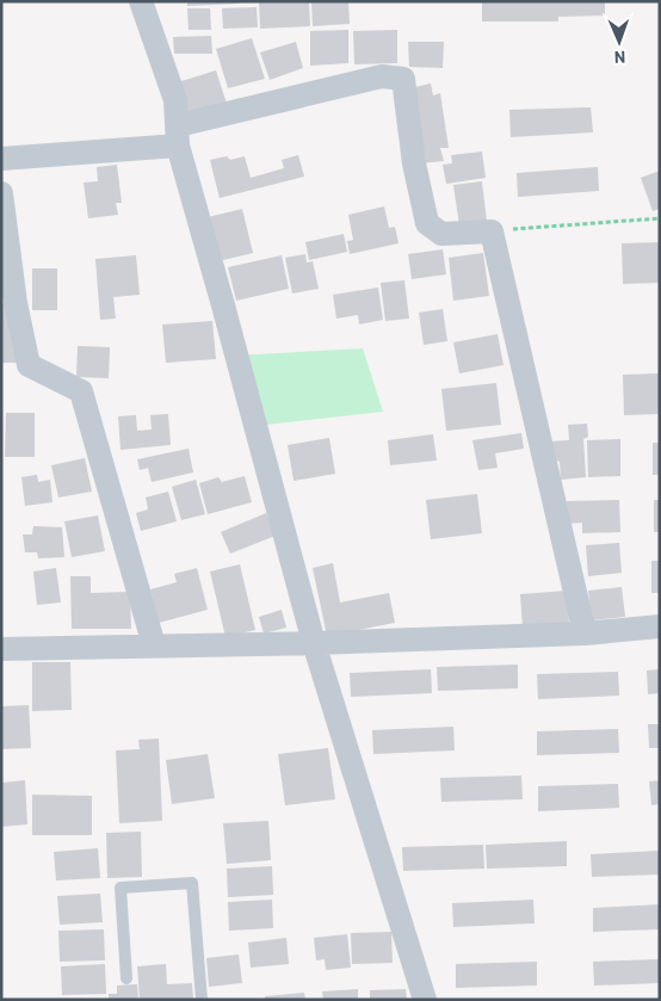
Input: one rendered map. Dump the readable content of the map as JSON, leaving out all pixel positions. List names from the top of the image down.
{
  "north": "bottom"
}
